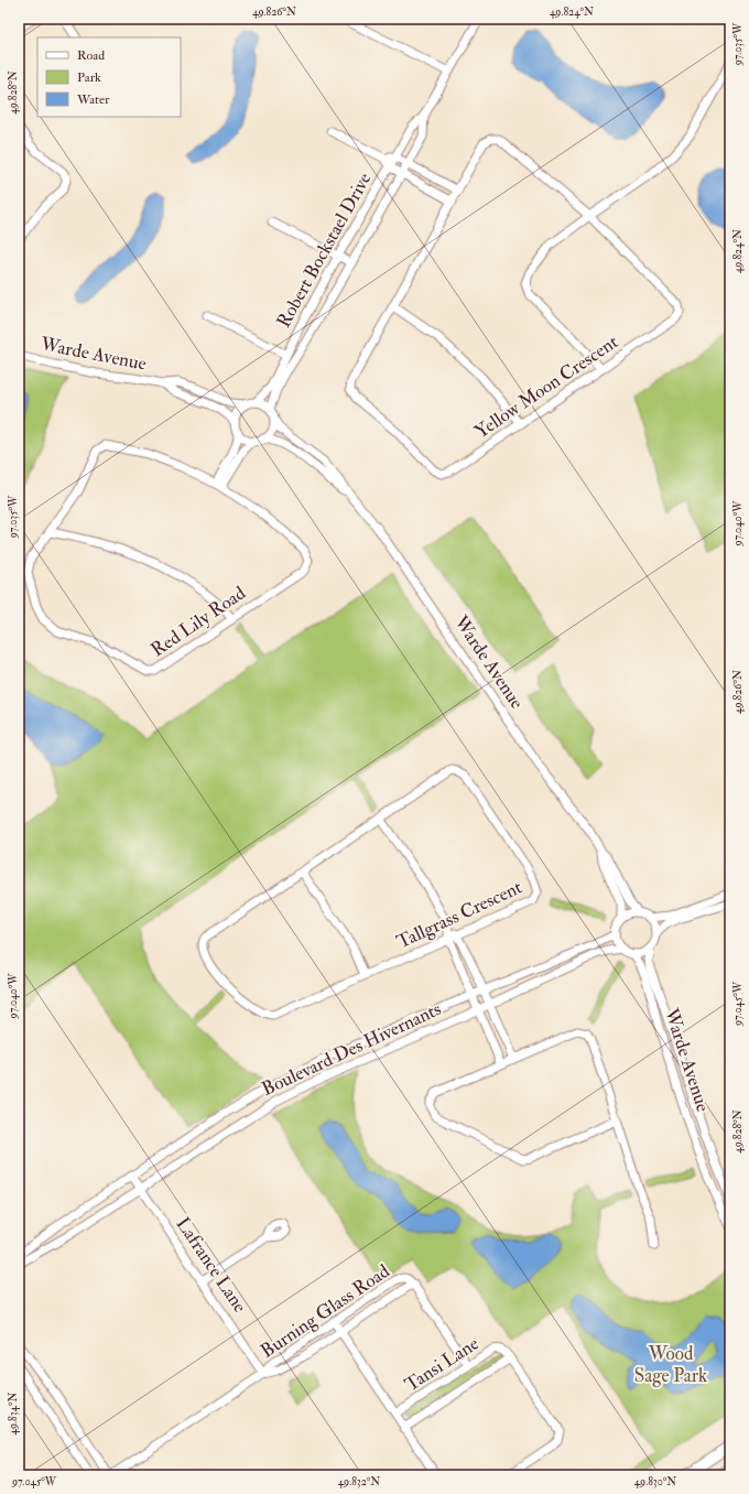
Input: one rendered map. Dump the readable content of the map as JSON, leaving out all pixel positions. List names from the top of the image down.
{
  "streets": {
    "street": [
      "Robert Bockstael Drive",
      "Warde Avenue",
      "Yellow Moon Crescent",
      "Red Lily Road",
      "Tallgrass Crescent",
      "Boulevard Des Hivernants",
      "Lafrance Lane",
      "Burning Glass Road",
      "Tansi Lane"
    ]
  },
  "crossings": [
    ["Robert Bockstael Drive", "Warde Avenue"],
    ["Warde Avenue", "Boulevard Des Hivernants"],
    ["Boulevard Des Hivernants", "Lafrance Lane"],
    ["Lafrance Lane", "Burning Glass Road"]
  ],
  "parks": ["Wood Sage Park"],
  "legend": ["Road", "Park", "Water"],
  "coordinates": [
    "49.826°N",
    "49.824°N",
    "97.035°W",
    "49.828°N",
    "97.040°W",
    "97.045°W",
    "49.834°N",
    "49.832°N",
    "49.830°N"
  ]
}
